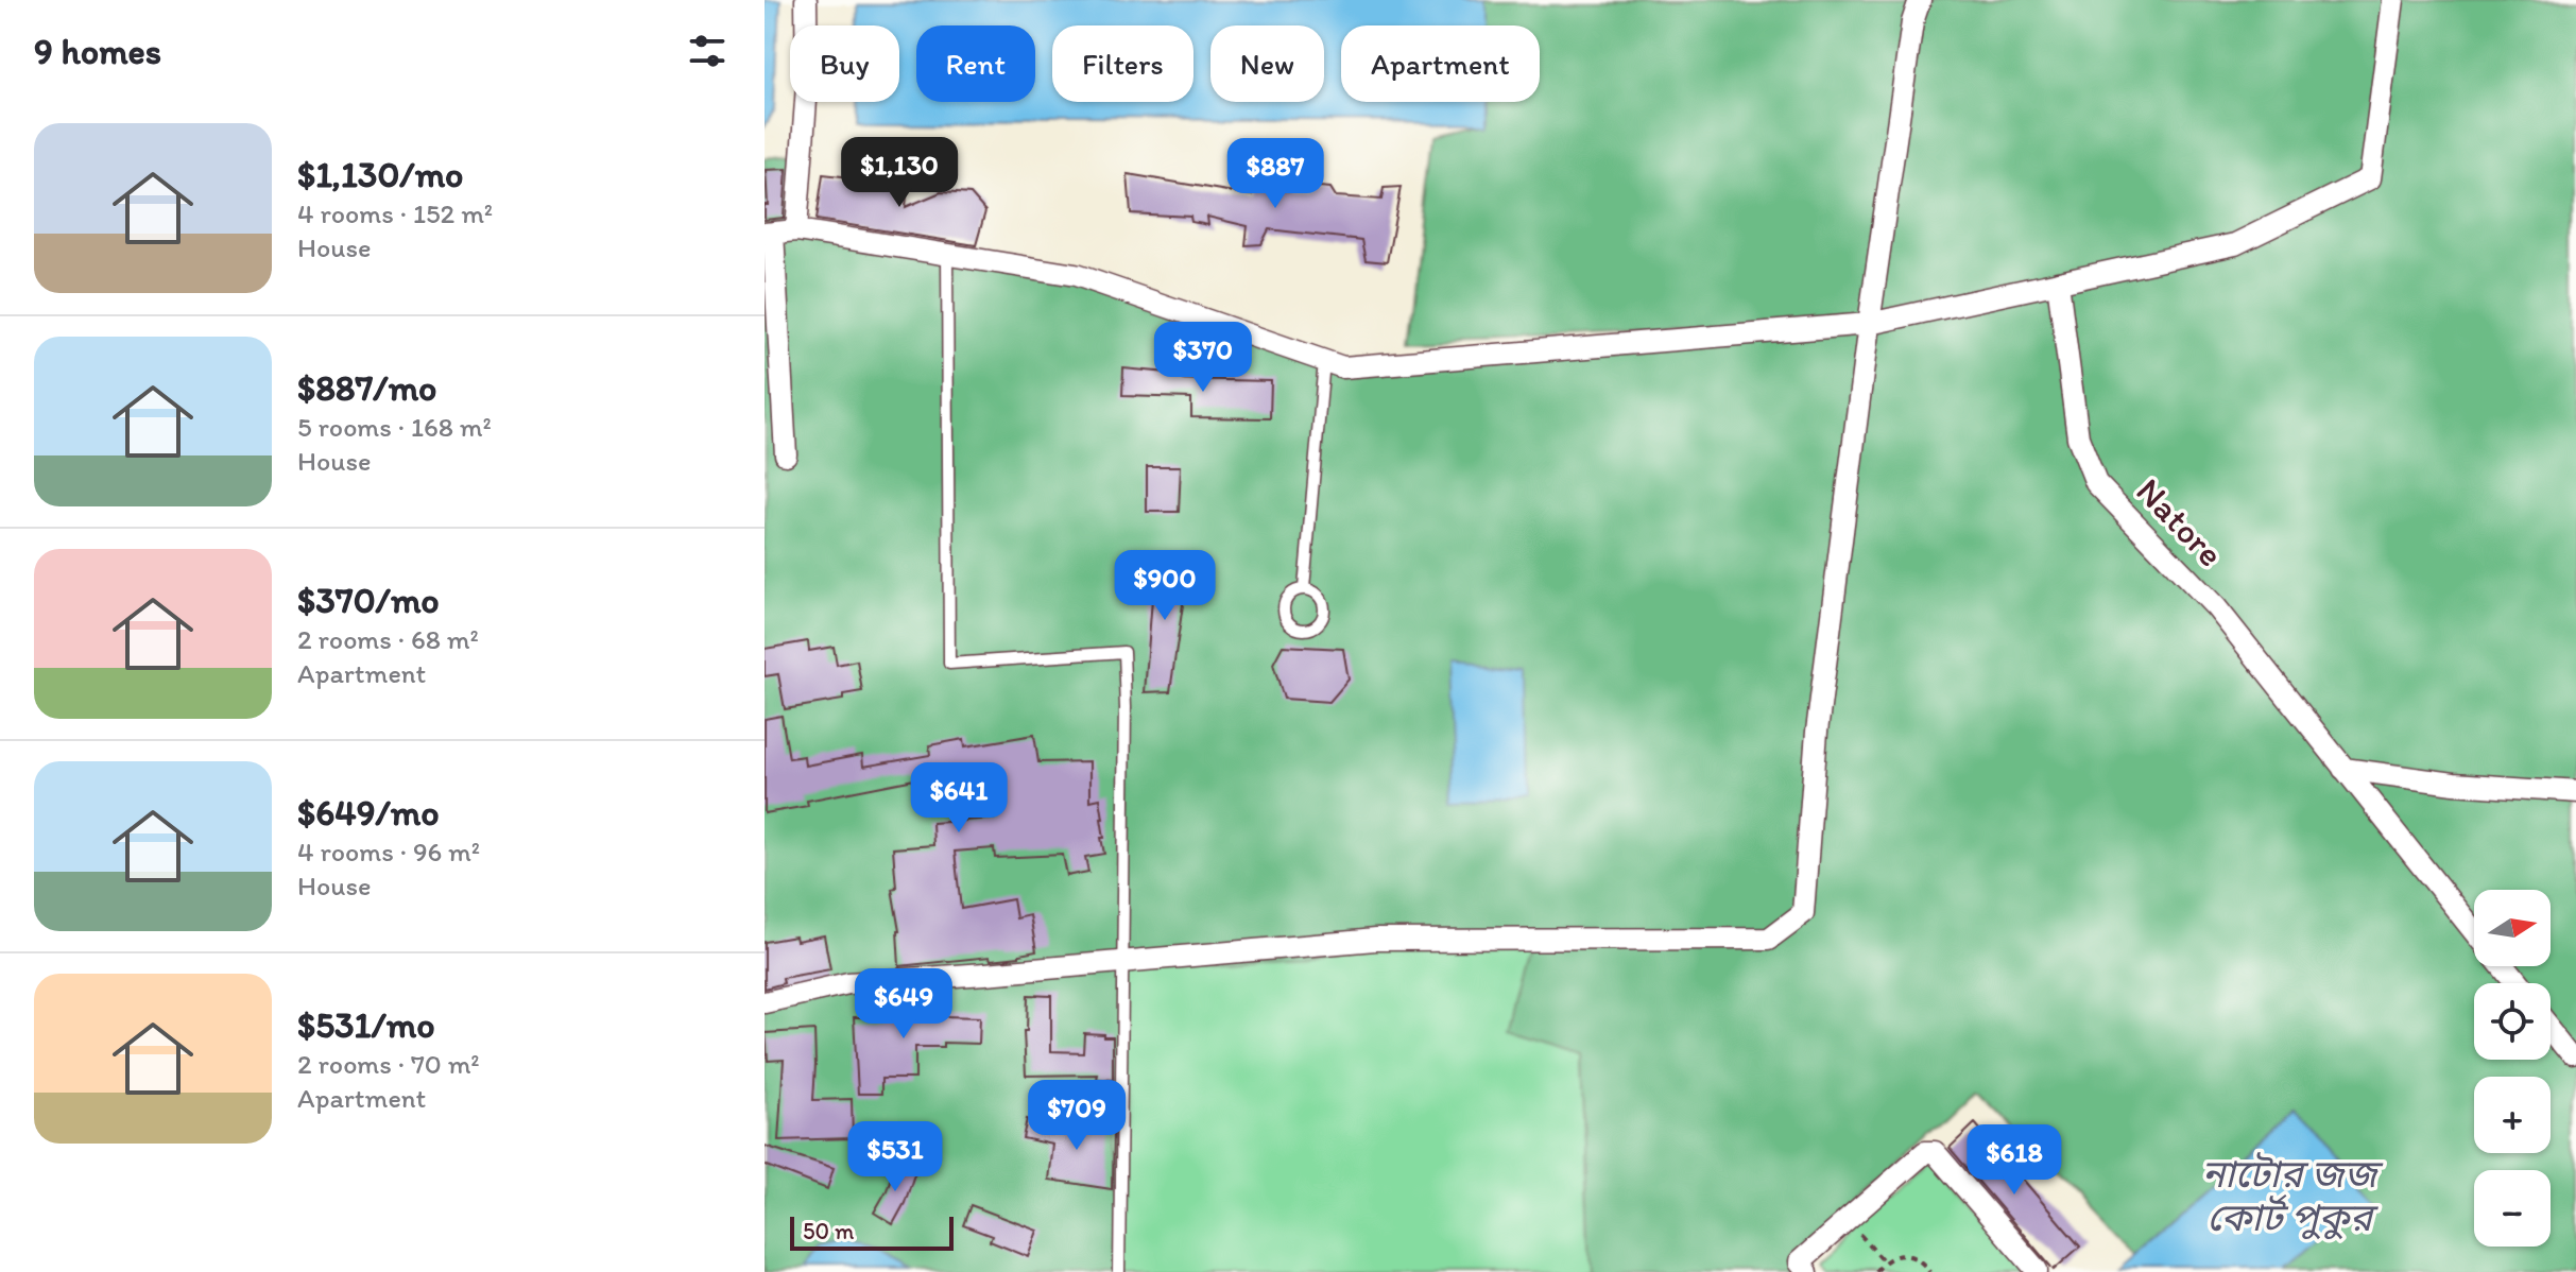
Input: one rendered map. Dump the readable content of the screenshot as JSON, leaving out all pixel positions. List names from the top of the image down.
{
  "streets": {
    "street": ["Natore"]
  },
  "water": ["নাটোর জজ কোর্ট পুকুর"],
  "scale_bar": "50 m",
  "north": "right",
  "page": {
    "heading": "9 homes",
    "chip": [
      "Buy",
      "Rent",
      "Filters",
      "New",
      "Apartment"
    ],
    "list": [
      {
        "name": "$1,130/mo",
        "note": "4 rooms · 152 m² · House"
      },
      {
        "name": "$887/mo",
        "note": "5 rooms · 168 m² · House"
      },
      {
        "name": "$370/mo",
        "note": "2 rooms · 68 m² · Apartment"
      },
      {
        "name": "$649/mo",
        "note": "4 rooms · 96 m² · House"
      },
      {
        "name": "$531/mo",
        "note": "2 rooms · 70 m² · Apartment"
      }
    ],
    "price": [
      "$1,130",
      "$887",
      "$370",
      "$900",
      "$641",
      "$649",
      "$709",
      "$531",
      "$618"
    ],
    "map_buttons": ["+", "−"],
    "scale": "50 m"
  }
}
